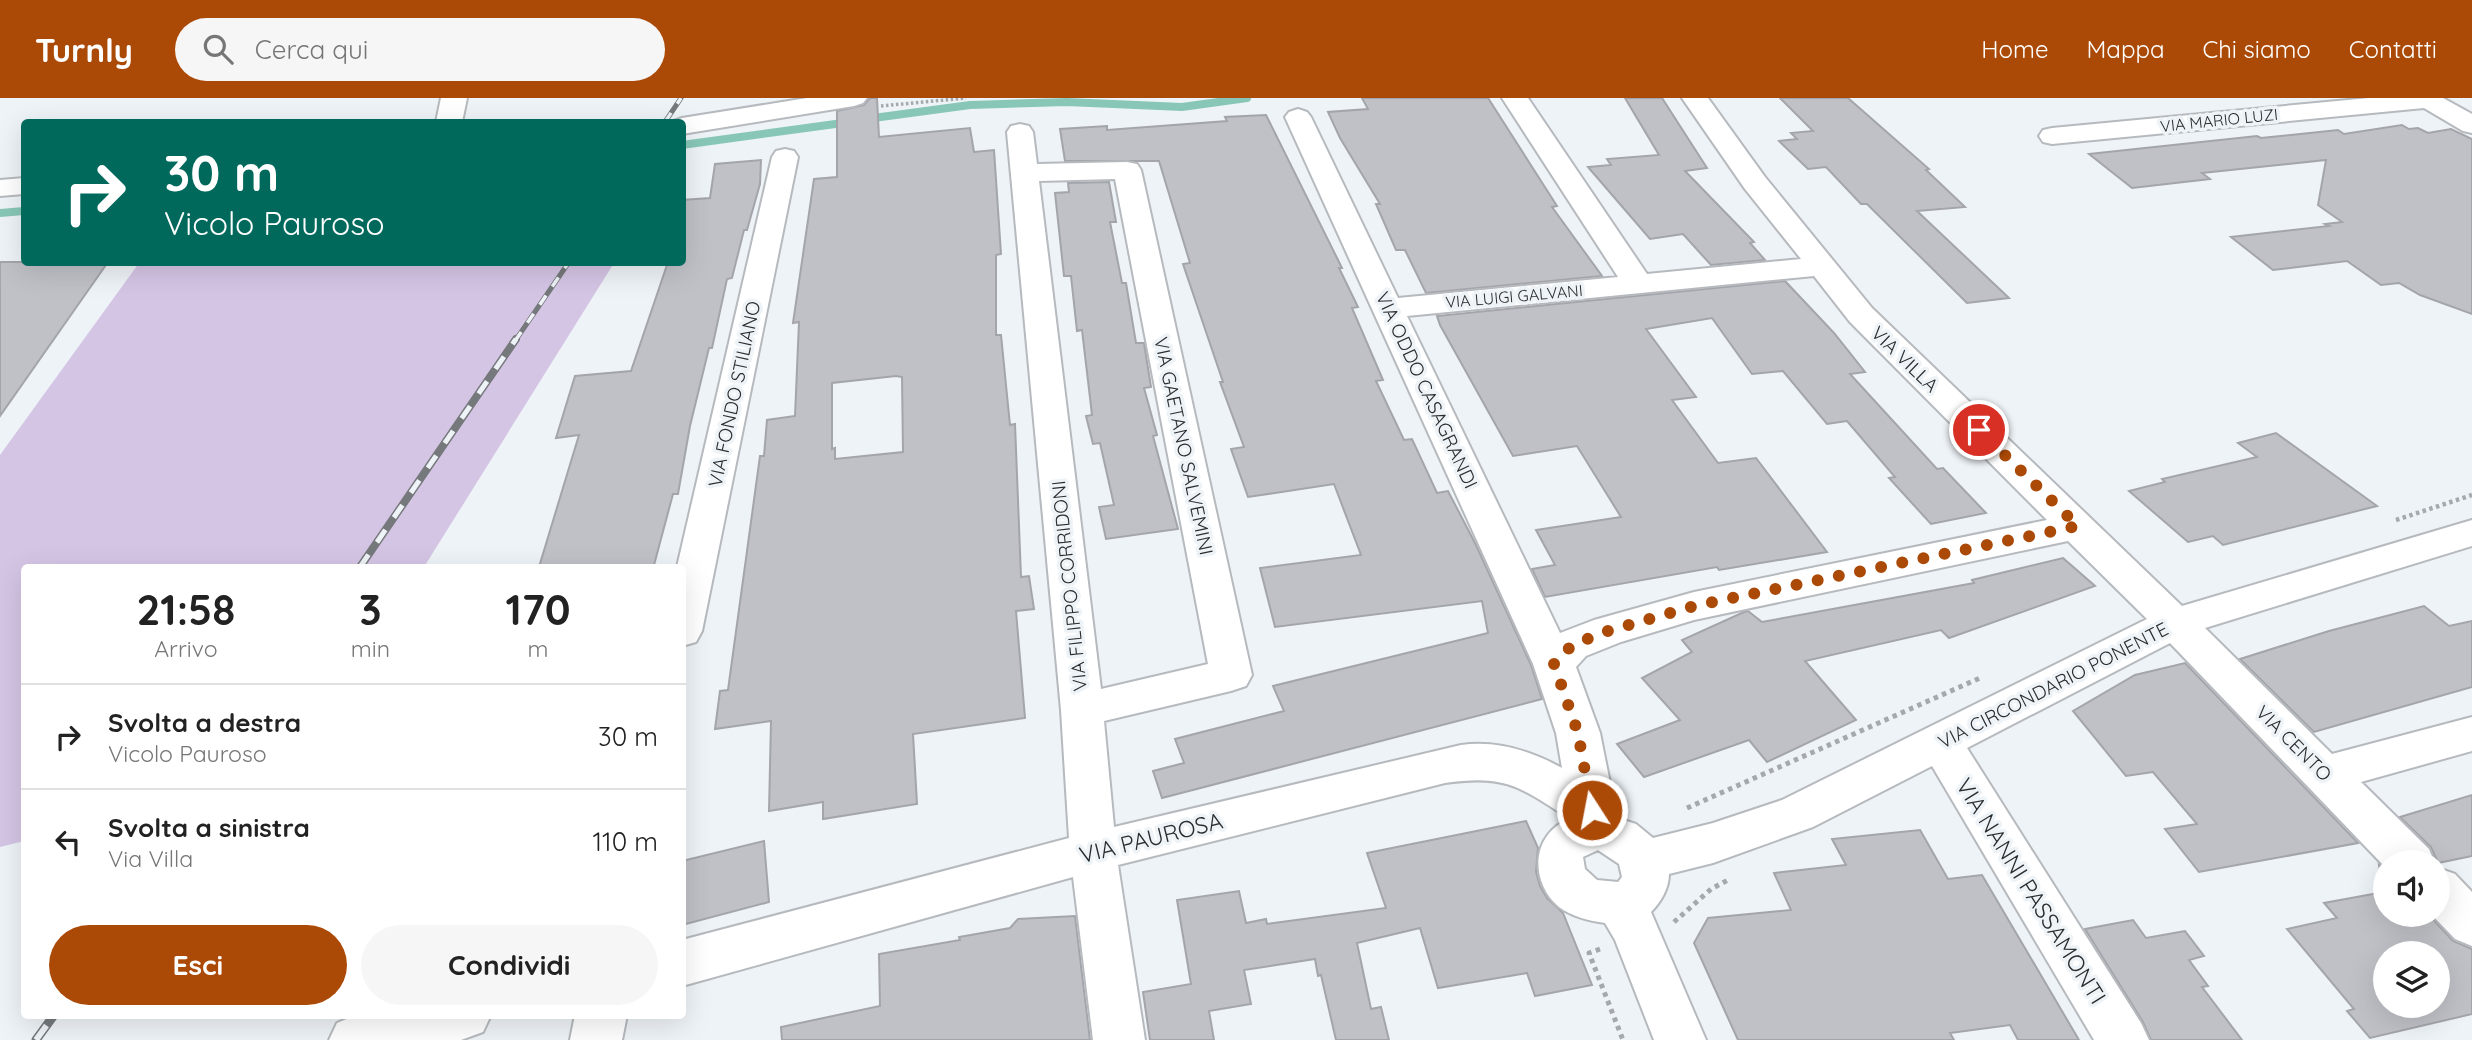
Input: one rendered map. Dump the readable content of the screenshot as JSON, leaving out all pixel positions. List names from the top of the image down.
{
  "streets": {
    "street": [
      "VIA MARIO LUZI",
      "VIA LUIGI GALVANI",
      "VIA VILLA",
      "VIA ODDO CASAGRANDI",
      "VIA FONDO STILIANO",
      "VIA GAETANO SALVEMINI",
      "VIA FILIPPO CORRIDONI",
      "VIA CIRCONDARIO PONENTE",
      "VIA CENTO",
      "VIA PAUROSA",
      "VIA NANNI PASSAMONTI"
    ]
  },
  "crossings": [
    ["VIA LUIGI GALVANI", "VIA VILLA"],
    ["VIA LUIGI GALVANI", "VIA ODDO CASAGRANDI"],
    ["VIA VILLA", "VIA CIRCONDARIO PONENTE"],
    ["VIA VILLA", "VIA CENTO"],
    ["VIA ODDO CASAGRANDI", "VIA CIRCONDARIO PONENTE"],
    ["VIA ODDO CASAGRANDI", "VIA PAUROSA"],
    ["VIA GAETANO SALVEMINI", "VIA FILIPPO CORRIDONI"],
    ["VIA FILIPPO CORRIDONI", "VIA PAUROSA"],
    ["VIA CIRCONDARIO PONENTE", "VIA CENTO"],
    ["VIA CIRCONDARIO PONENTE", "VIA PAUROSA"],
    ["VIA CIRCONDARIO PONENTE", "VIA NANNI PASSAMONTI"]
  ],
  "page": {
    "header": "Turnly",
    "search": "Cerca qui",
    "nav": [
      "Home",
      "Mappa",
      "Chi siamo",
      "Contatti"
    ],
    "turn": ["30 m", "Vicolo Pauroso"],
    "eta": [
      "21:58",
      "Arrivo",
      "3",
      "min",
      "170",
      "m"
    ],
    "list": [
      {
        "name": "Svolta a destra",
        "note": "Vicolo Pauroso",
        "value": "30 m"
      },
      {
        "name": "Svolta a sinistra",
        "note": "Via Villa",
        "value": "110 m"
      }
    ],
    "buttons": ["Esci", "Condividi"]
  }
}
